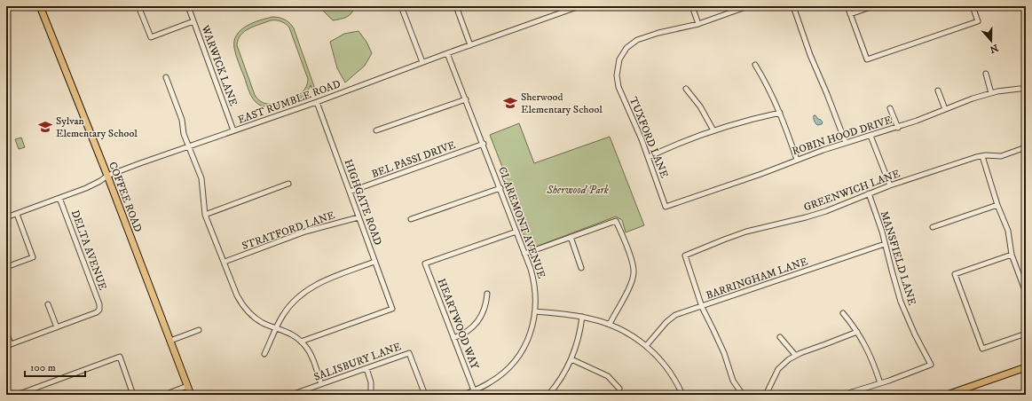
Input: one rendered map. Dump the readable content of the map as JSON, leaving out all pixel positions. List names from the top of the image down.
{
  "streets": {
    "main road": ["COFFEE ROAD"],
    "street": [
      "WARWICK LANE",
      "EAST RUMBLE ROAD",
      "ROBIN HOOD DRIVE",
      "TUXFORD LANE",
      "BEL PASSI DRIVE",
      "GREENWICH LANE",
      "HIGHGATE ROAD",
      "CLAREMONT AVENUE",
      "STRATFORD LANE",
      "DELTA AVENUE",
      "MANSFIELD LANE",
      "BARRINGHAM LANE",
      "HEARTWOOD WAY",
      "SALISBURY LANE"
    ]
  },
  "crossings": [
    ["WARWICK LANE", "EAST RUMBLE ROAD"],
    ["EAST RUMBLE ROAD", "COFFEE ROAD"],
    ["EAST RUMBLE ROAD", "HIGHGATE ROAD"],
    ["EAST RUMBLE ROAD", "CLAREMONT AVENUE"],
    ["EAST RUMBLE ROAD", "DELTA AVENUE"],
    ["ROBIN HOOD DRIVE", "TUXFORD LANE"],
    ["BEL PASSI DRIVE", "HIGHGATE ROAD"],
    ["BEL PASSI DRIVE", "CLAREMONT AVENUE"],
    ["GREENWICH LANE", "MANSFIELD LANE"],
    ["GREENWICH LANE", "BARRINGHAM LANE"],
    ["HIGHGATE ROAD", "STRATFORD LANE"],
    ["CLAREMONT AVENUE", "HEARTWOOD WAY"],
    ["MANSFIELD LANE", "BARRINGHAM LANE"]
  ],
  "parks": ["Sherwood Park"],
  "places": {
    "school or university": ["Sherwood Elementary School", "Sylvan Elementary School"]
  },
  "scale_bar": "100 m",
  "north": "bottom"
}
